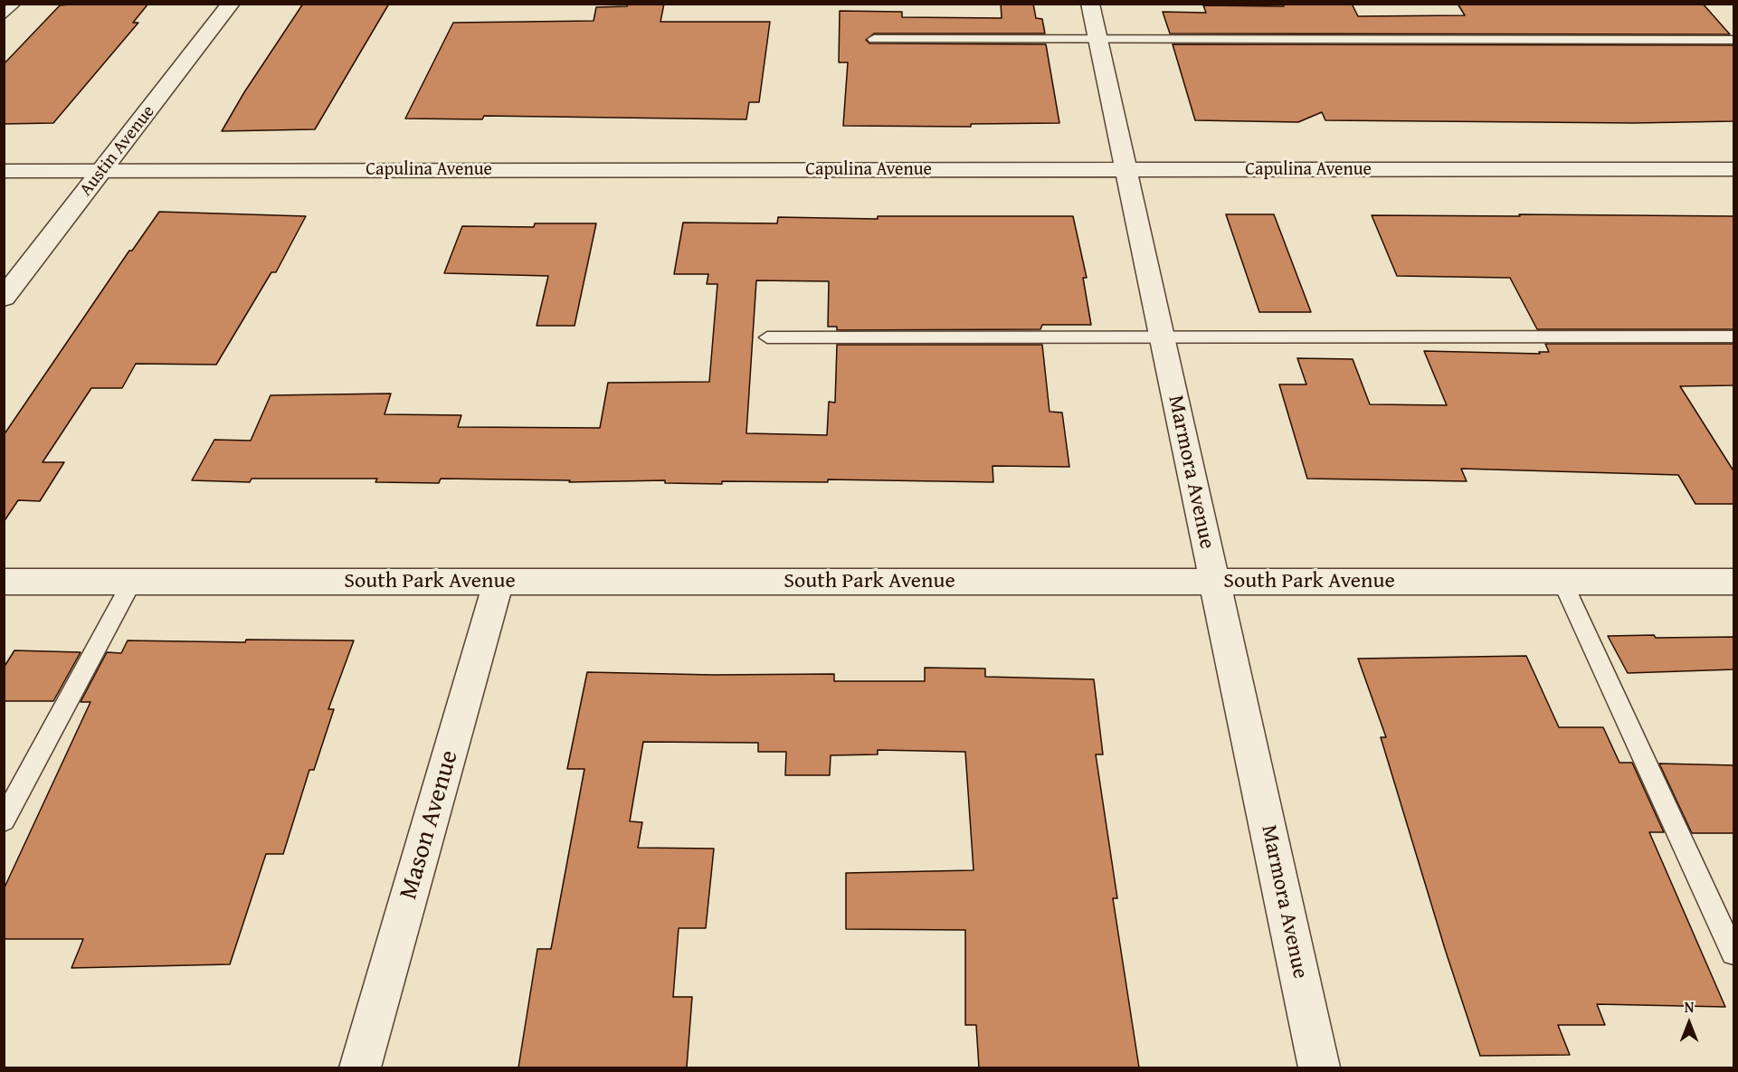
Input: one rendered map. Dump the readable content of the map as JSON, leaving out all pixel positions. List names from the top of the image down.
{
  "streets": {
    "street": [
      "Austin Avenue",
      "Capulina Avenue",
      "Marmora Avenue",
      "South Park Avenue",
      "Mason Avenue"
    ]
  },
  "crossings": [
    ["Austin Avenue", "Capulina Avenue"],
    ["Capulina Avenue", "Marmora Avenue"],
    ["Marmora Avenue", "South Park Avenue"],
    ["South Park Avenue", "Mason Avenue"]
  ],
  "north": "top"
}
